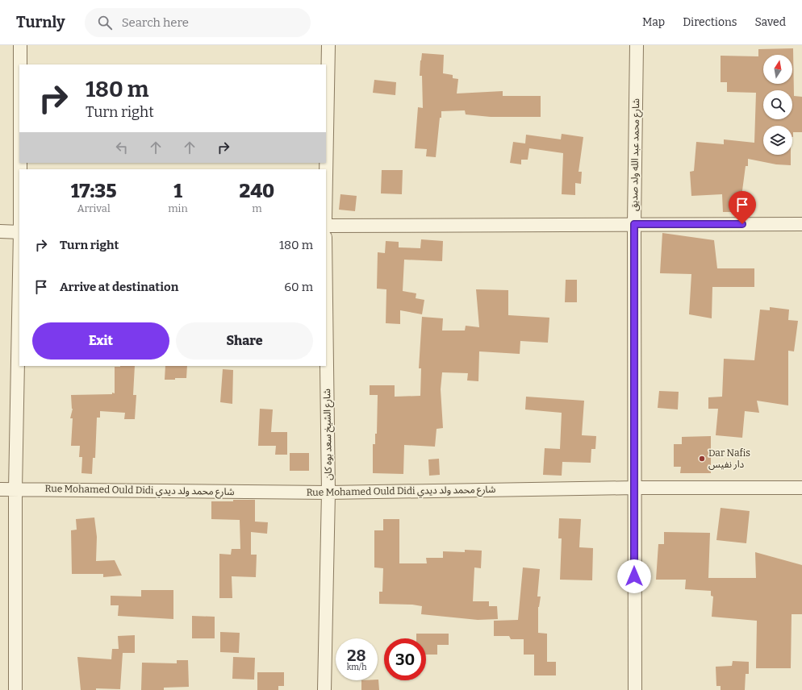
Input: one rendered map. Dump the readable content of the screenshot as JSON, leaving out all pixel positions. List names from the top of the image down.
{
  "streets": {
    "street": ["شارع محمد عبد الله ولد صديق", "شارع الشيخ سعد بوه كان", "Rue Mohamed Ould Didi شارع محمد ولد ديدي"]
  },
  "crossings": [
    ["شارع محمد عبد الله ولد صديق", "Rue Mohamed Ould Didi شارع محمد ولد ديدي"],
    ["شارع الشيخ سعد بوه كان", "Rue Mohamed Ould Didi شارع محمد ولد ديدي"]
  ],
  "places": ["Dar Nafis دار نفيس"],
  "north": "top",
  "page": {
    "header": "Turnly",
    "search": "Search here",
    "nav": ["Map", "Directions", "Saved"],
    "turn": ["180 m", "Turn right"],
    "eta": [
      "17:35",
      "Arrival",
      "1",
      "min",
      "240",
      "m"
    ],
    "list": [
      {
        "name": "Turn right",
        "value": "180 m"
      },
      {
        "name": "Arrive at destination",
        "value": "60 m"
      }
    ],
    "buttons": ["Exit", "Share"],
    "speed": "28 km/h",
    "limit": "30"
  }
}
